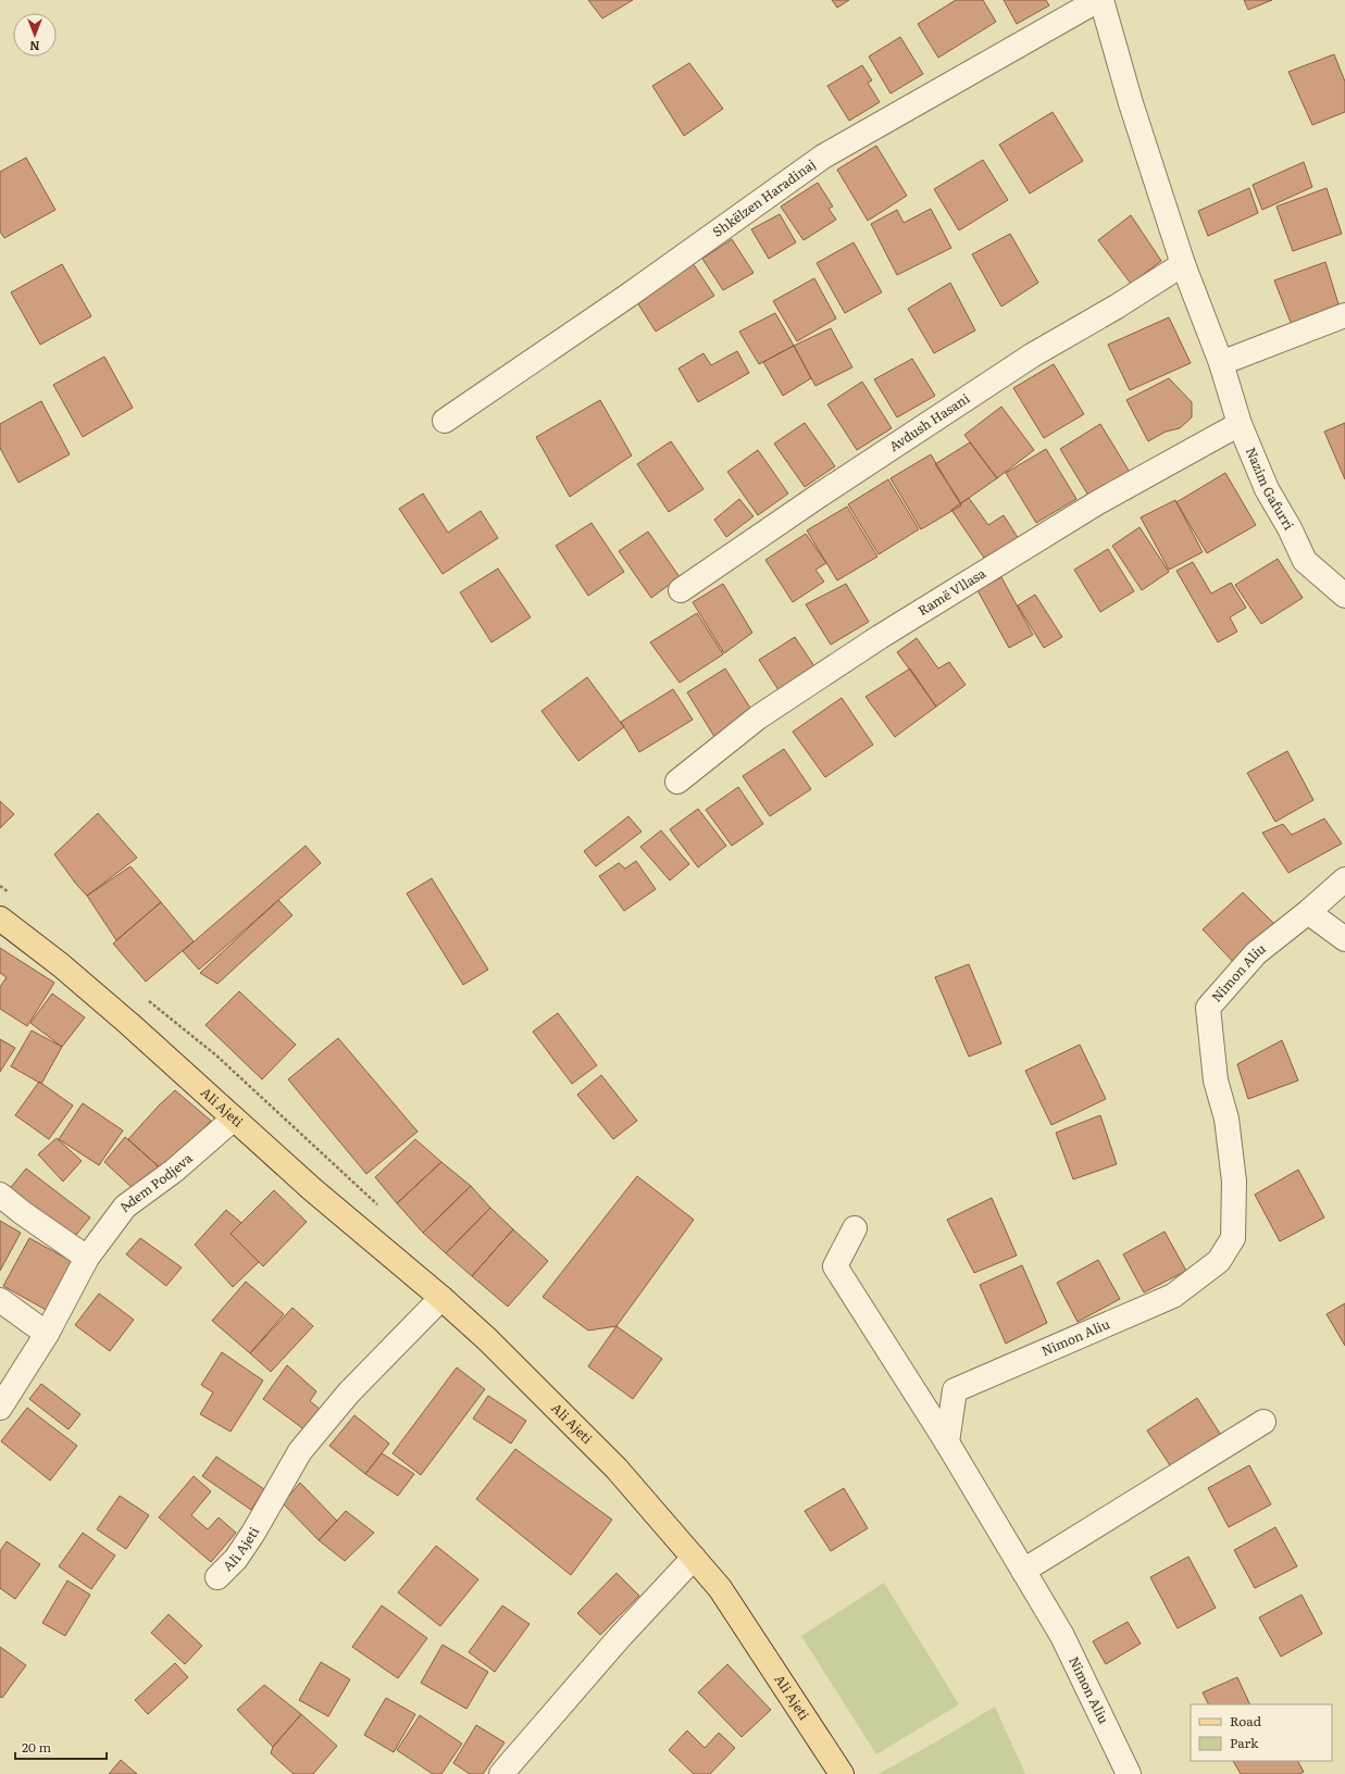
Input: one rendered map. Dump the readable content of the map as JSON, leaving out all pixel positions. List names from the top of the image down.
{
  "streets": {
    "main road": ["Ali Ajeti"],
    "street": [
      "Shkëlzen Haradinaj",
      "Avdush Hasani",
      "Nazim Gafurri",
      "Ramë Vllasa",
      "Nimon Aliu",
      "Adem Podjeva"
    ]
  },
  "crossings": [
    ["Shkëlzen Haradinaj", "Nazim Gafurri"],
    ["Avdush Hasani", "Nazim Gafurri"],
    ["Nazim Gafurri", "Ramë Vllasa"],
    ["Ali Ajeti", "Adem Podjeva"]
  ],
  "legend": ["Road", "Park"],
  "scale_bar": "20 m",
  "north": "bottom"
}
